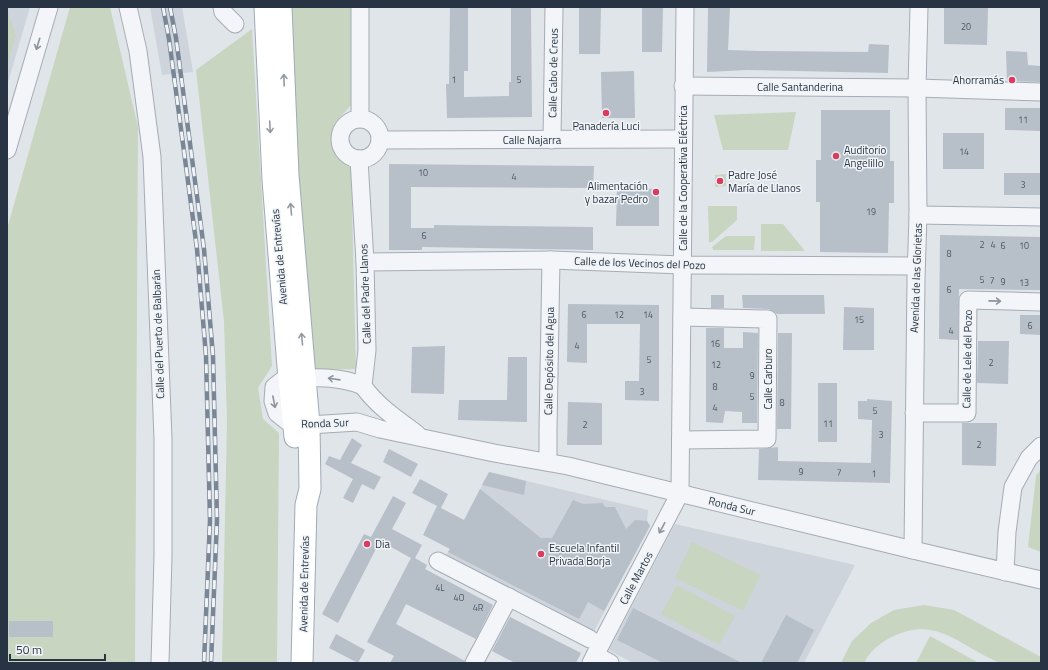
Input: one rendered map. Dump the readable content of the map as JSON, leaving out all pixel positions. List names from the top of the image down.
{
  "streets": {
    "main road": ["Avenida de Entrevías"],
    "street": [
      "Calle Cabo de Creus",
      "Calle Santanderina",
      "Calle Najarra",
      "Calle de la Cooperativa Eléctrica",
      "Calle de los Vecinos del Pozo",
      "Avenida de las Glorietas",
      "Calle del Padre Llanos",
      "Calle del Puerto de Balbarán",
      "Calle de Lele del Pozo",
      "Calle Depósito del Agua",
      "Calle Carburo",
      "Ronda Sur",
      "Calle Martos"
    ]
  },
  "crossings": [
    ["Calle Cabo de Creus", "Calle Najarra"],
    ["Calle Santanderina", "Calle de la Cooperativa Eléctrica"],
    ["Calle Santanderina", "Avenida de las Glorietas"],
    ["Calle Najarra", "Calle de la Cooperativa Eléctrica"],
    ["Calle Najarra", "Calle del Padre Llanos"],
    ["Calle de la Cooperativa Eléctrica", "Calle de los Vecinos del Pozo"],
    ["Calle de la Cooperativa Eléctrica", "Calle Carburo"],
    ["Calle de la Cooperativa Eléctrica", "Ronda Sur"],
    ["Calle de la Cooperativa Eléctrica", "Calle Martos"],
    ["Avenida de Entrevías", "Ronda Sur"],
    ["Calle de los Vecinos del Pozo", "Avenida de las Glorietas"],
    ["Calle de los Vecinos del Pozo", "Calle del Padre Llanos"],
    ["Calle de los Vecinos del Pozo", "Calle Depósito del Agua"],
    ["Avenida de las Glorietas", "Calle de Lele del Pozo"],
    ["Avenida de las Glorietas", "Ronda Sur"],
    ["Calle del Padre Llanos", "Ronda Sur"],
    ["Calle Depósito del Agua", "Ronda Sur"],
    ["Ronda Sur", "Calle Martos"]
  ],
  "one_way": ["Calle Martos"],
  "places": [
    "Ahorramás",
    "Panadería Luci",
    "Auditorio Angelillo",
    "Padre José María de Llanos",
    "Alimentación y bazar Pedro",
    "Dia",
    "Escuela Infantil Privada Borja"
  ],
  "house_numbers": [
    "20",
    "1",
    "5",
    "11",
    "14",
    "10",
    "4",
    "3",
    "19",
    "6",
    "2",
    "4",
    "6",
    "10",
    "8",
    "5",
    "7",
    "9",
    "13",
    "6",
    "6",
    "12",
    "14",
    "15",
    "6",
    "4",
    "16",
    "4",
    "5",
    "2",
    "12",
    "9",
    "8",
    "3",
    "5",
    "8",
    "4",
    "5",
    "11",
    "2",
    "3",
    "2",
    "9",
    "7",
    "1",
    "4L",
    "4O",
    "4R"
  ],
  "scale_bar": "50 m"
}
